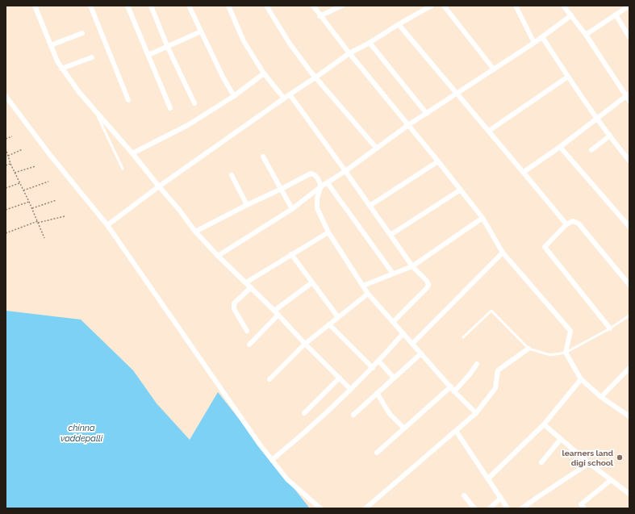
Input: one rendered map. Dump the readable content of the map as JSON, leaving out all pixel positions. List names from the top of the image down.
{
  "water": ["chinna vaddepalli"],
  "places": ["learners land digi school"]
}
